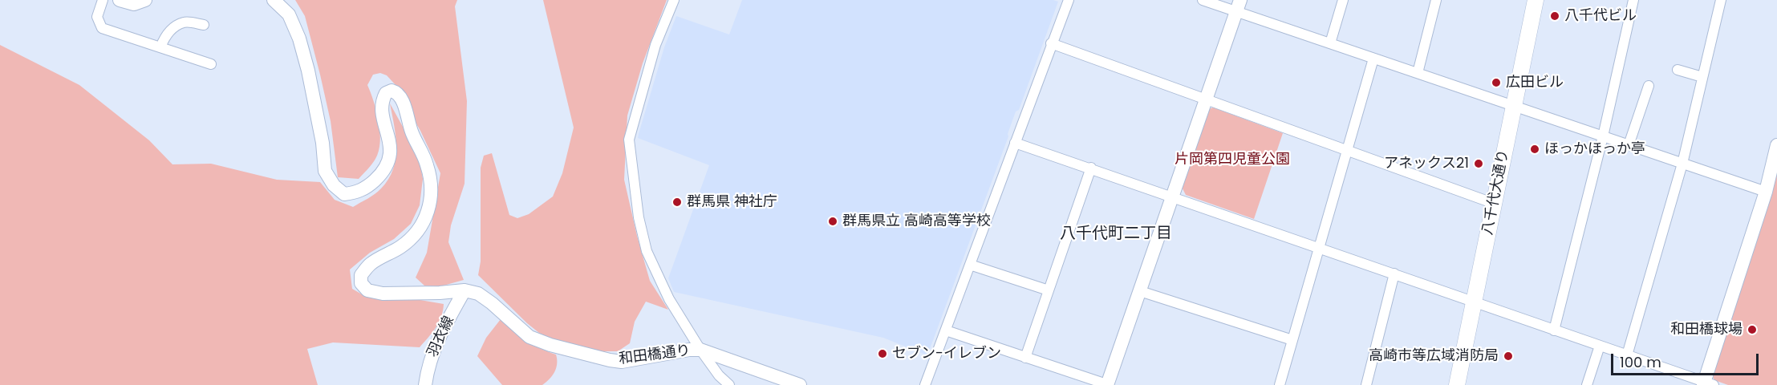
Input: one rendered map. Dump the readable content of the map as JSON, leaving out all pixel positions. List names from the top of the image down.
{
  "streets": {
    "main road": ["八千代大通り"],
    "street": ["羽衣線", "和田橋通り"]
  },
  "crossings": [
    ["羽衣線", "和田橋通り"]
  ],
  "districts": ["八千代町二丁目"],
  "parks": ["片岡第四児童公園"],
  "places": [
    "八千代ビル",
    "広田ビル",
    "ほっかほっか亭",
    "アネックス21",
    "群馬県 神社庁",
    "群馬県立 高崎高等学校",
    "和田橋球場",
    "セブン-イレブン",
    "高崎市等広域消防局"
  ],
  "scale_bar": "100 m"
}
